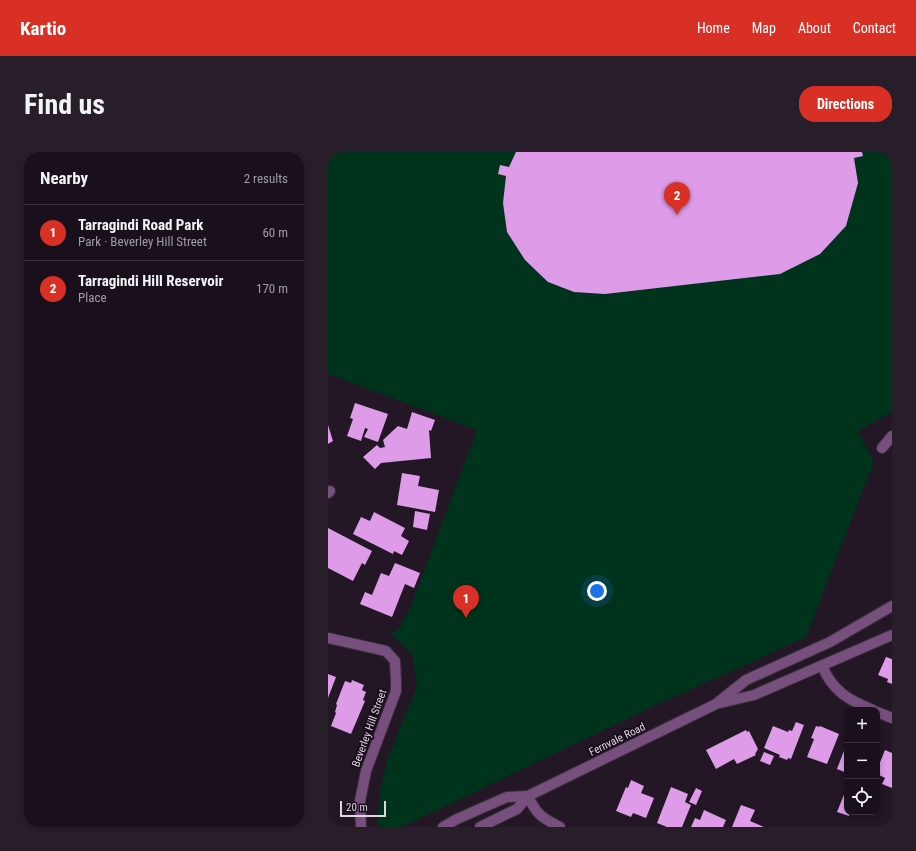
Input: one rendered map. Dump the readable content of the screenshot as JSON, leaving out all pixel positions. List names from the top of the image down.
{
  "streets": {
    "street": ["Beverley Hill Street", "Fernvale Road"]
  },
  "scale_bar": "20 m",
  "page": {
    "header": "Kartio",
    "nav": [
      "Home",
      "Map",
      "About",
      "Contact"
    ],
    "buttons": "Directions",
    "title": "Find us",
    "heading": ["Nearby", "2 results"],
    "pins": ["2", "1"],
    "list": [
      {
        "mark": "1",
        "name": "Tarragindi Road Park",
        "note": "Park · Beverley Hill Street",
        "value": "60 m"
      },
      {
        "mark": "2",
        "name": "Tarragindi Hill Reservoir",
        "note": "Place",
        "value": "170 m"
      }
    ],
    "map_buttons": ["+", "−"],
    "scale": "20 m"
  }
}
